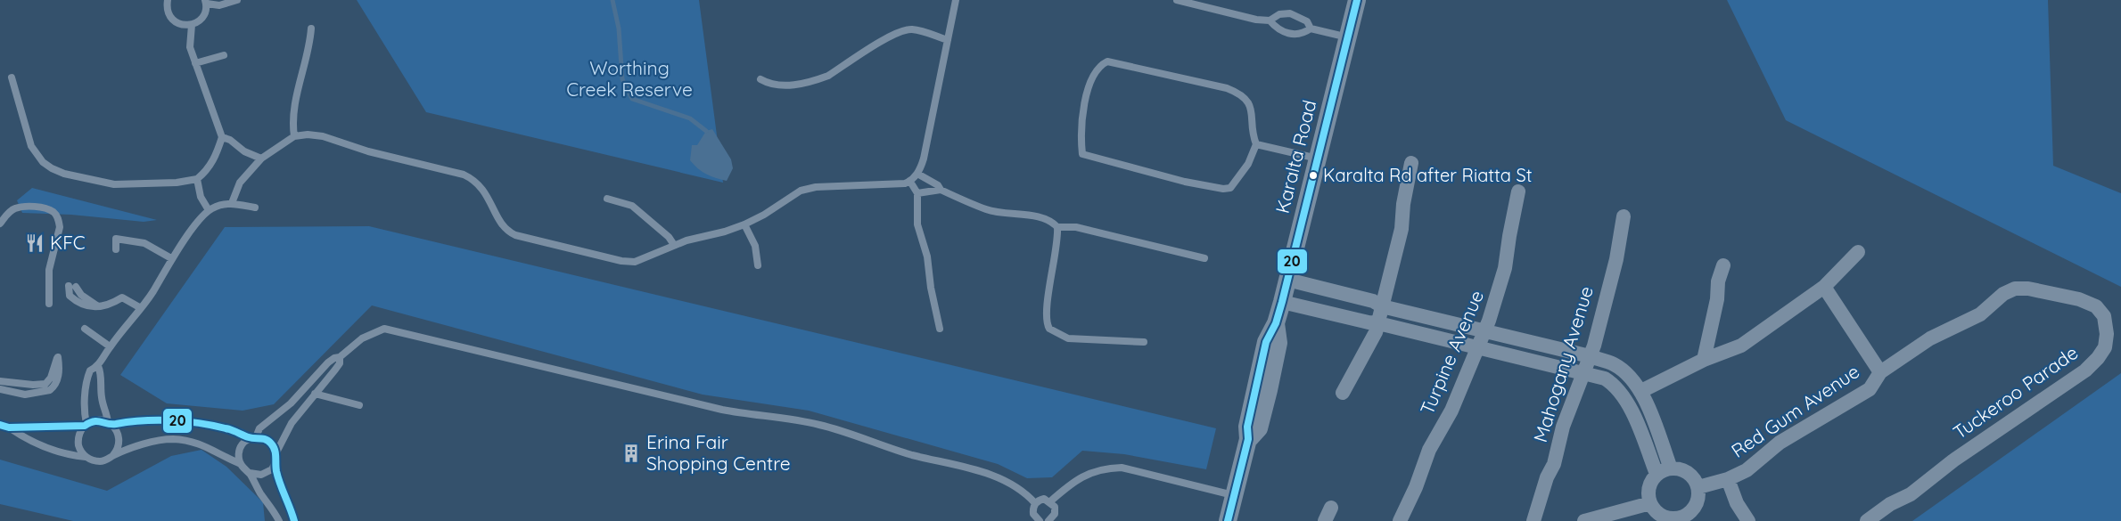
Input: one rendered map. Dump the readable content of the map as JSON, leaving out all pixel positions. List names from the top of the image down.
{
  "streets": {
    "street": [
      "Karalta Road",
      "Turpine Avenue",
      "Mahogany Avenue",
      "Tuckeroo Parade",
      "Red Gum Avenue"
    ]
  },
  "crossings": [
    ["Tuckeroo Parade", "Red Gum Avenue"]
  ],
  "parks": ["Worthing Creek Reserve"],
  "places": {
    "other": ["Karalta Rd after Riatta St"],
    "restaurant": ["KFC"],
    "building": ["Erina Fair Shopping Centre"]
  },
  "lines": ["transit line 20"]
}
